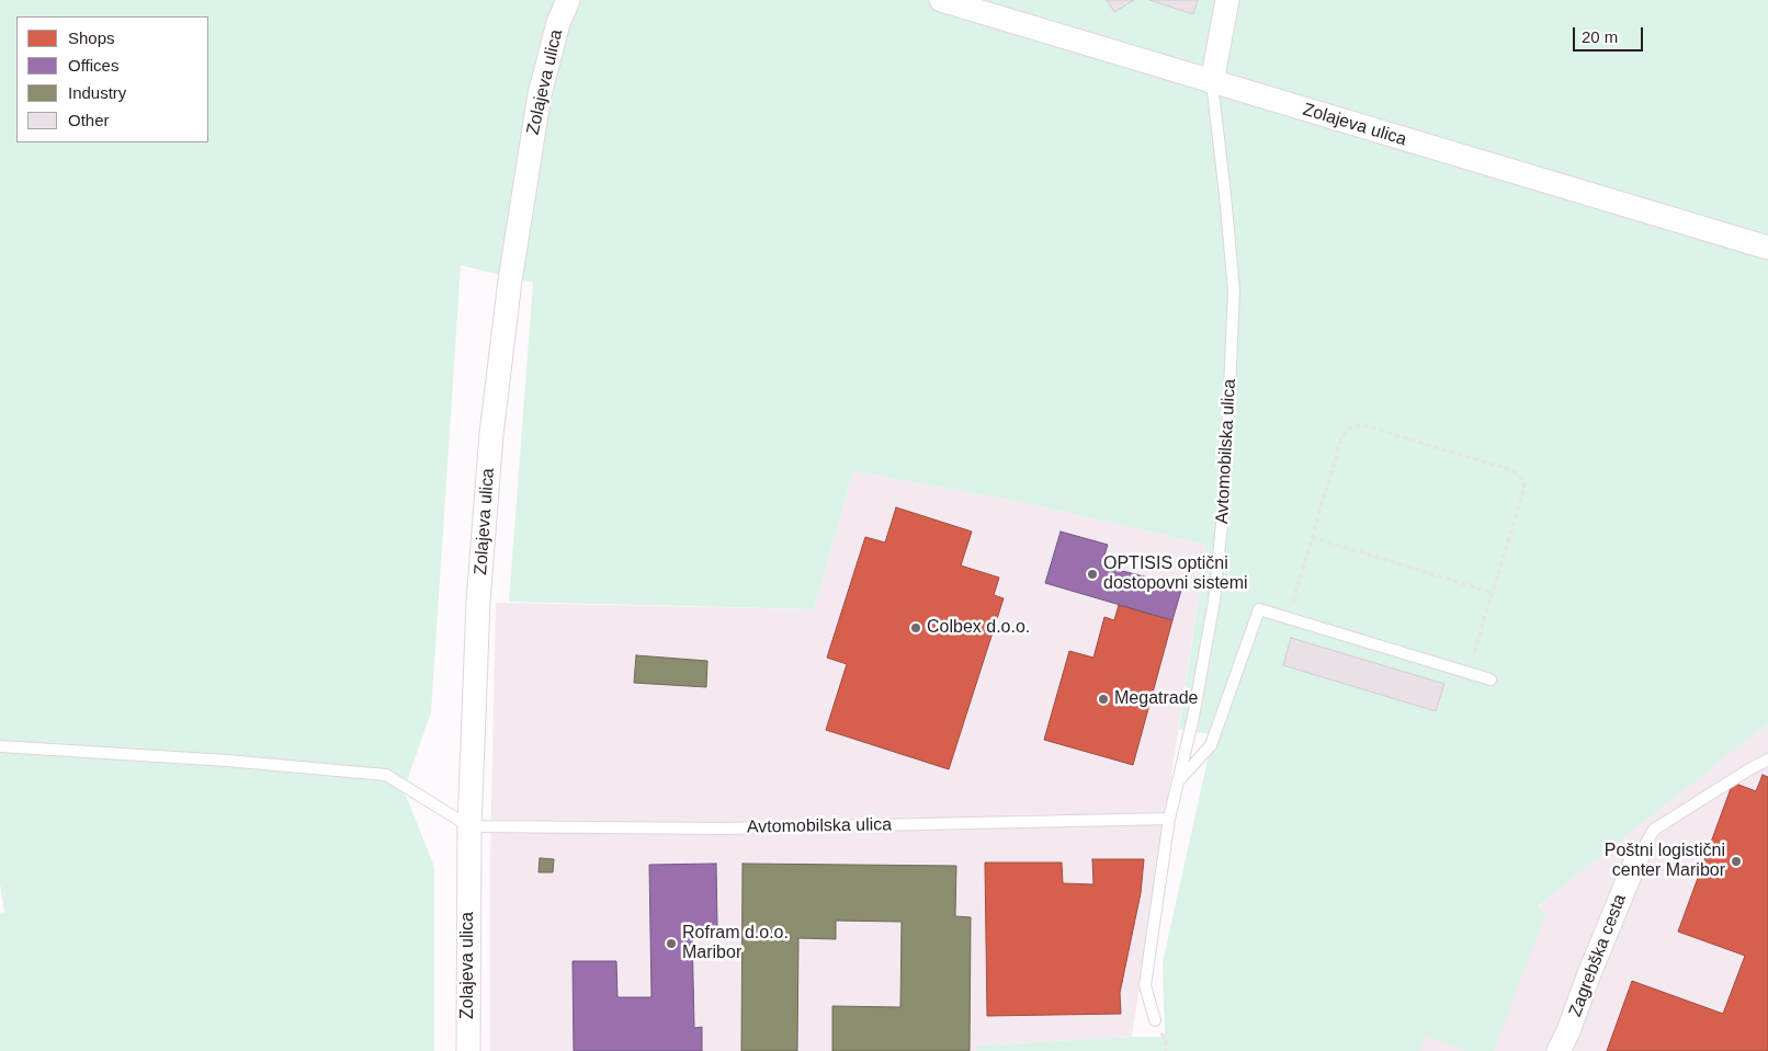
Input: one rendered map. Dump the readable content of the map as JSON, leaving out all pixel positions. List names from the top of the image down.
{
  "streets": {
    "street": ["Zolajeva ulica", "Zagrebška cesta"],
    "lane": ["Avtomobilska ulica"]
  },
  "crossings": [
    ["Zolajeva ulica", "Avtomobilska ulica"]
  ],
  "places": [
    "OPTISIS optični dostopovni sistemi",
    "Colbex d.o.o.",
    "Megatrade",
    "Poštni logistični center Maribor",
    "Rofram d.o.o. Maribor"
  ],
  "legend": [
    "Shops",
    "Offices",
    "Industry",
    "Other"
  ],
  "scale_bar": "20 m"
}
